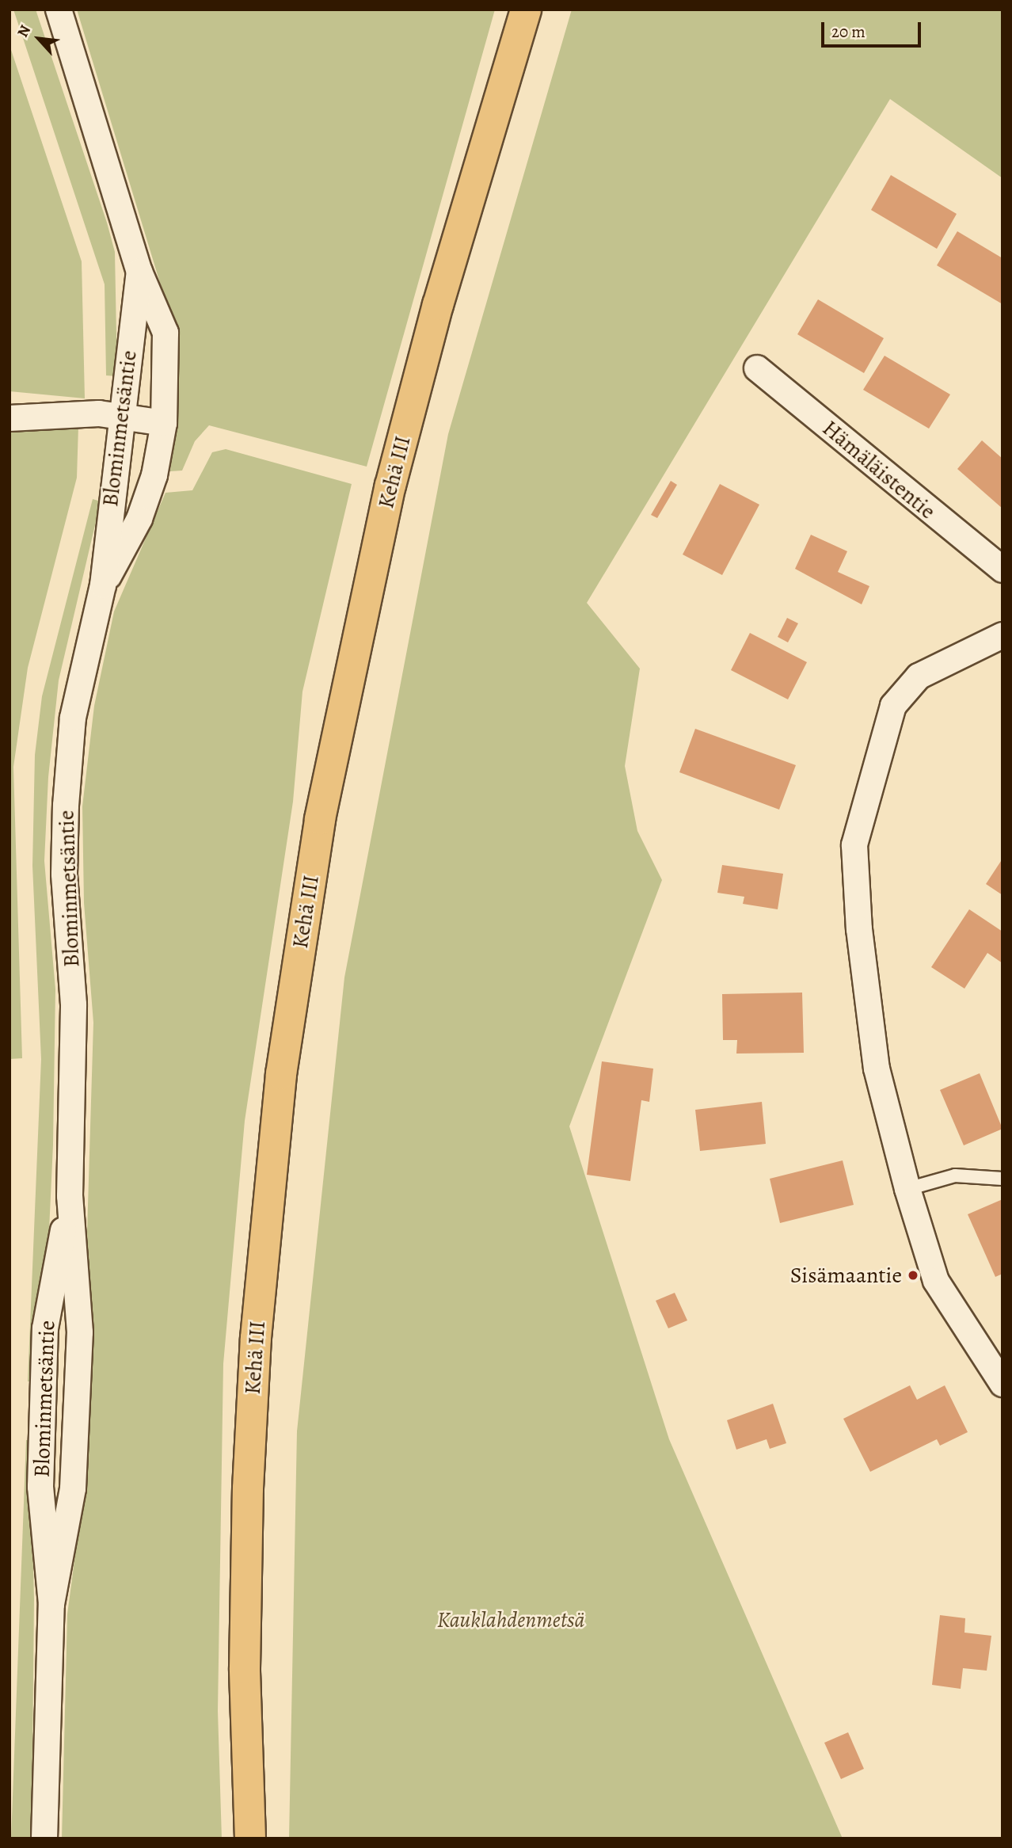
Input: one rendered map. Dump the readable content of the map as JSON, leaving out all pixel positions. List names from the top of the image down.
{
  "streets": {
    "highway": ["Kehä III"],
    "street": ["Blominmetsäntie", "Hämäläistentie"]
  },
  "parks": ["Kauklahdenmetsä"],
  "places": ["Sisämaantie"],
  "scale_bar": "20 m",
  "north": "top left"
}
